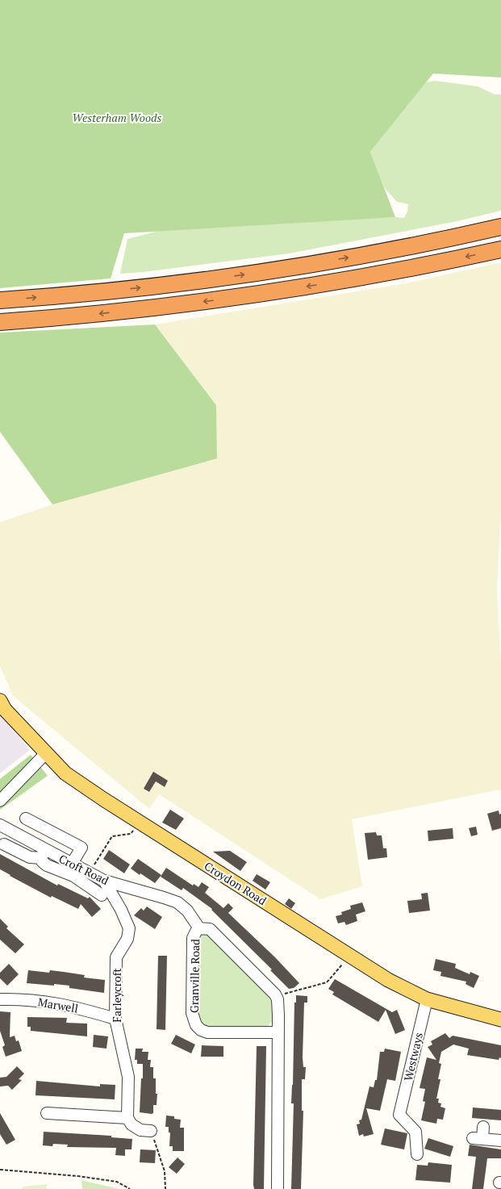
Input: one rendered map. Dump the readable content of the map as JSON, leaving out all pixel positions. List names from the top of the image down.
{
  "streets": {
    "main road": ["Croydon Road"],
    "street": [
      "Croft Road",
      "Granville Road",
      "Farleycroft",
      "Marwell",
      "Westways"
    ]
  },
  "crossings": [
    ["Croft Road", "Granville Road"],
    ["Croft Road", "Farleycroft"],
    ["Croydon Road", "Westways"],
    ["Farleycroft", "Marwell"]
  ],
  "parks": ["Westerham Woods"]
}
